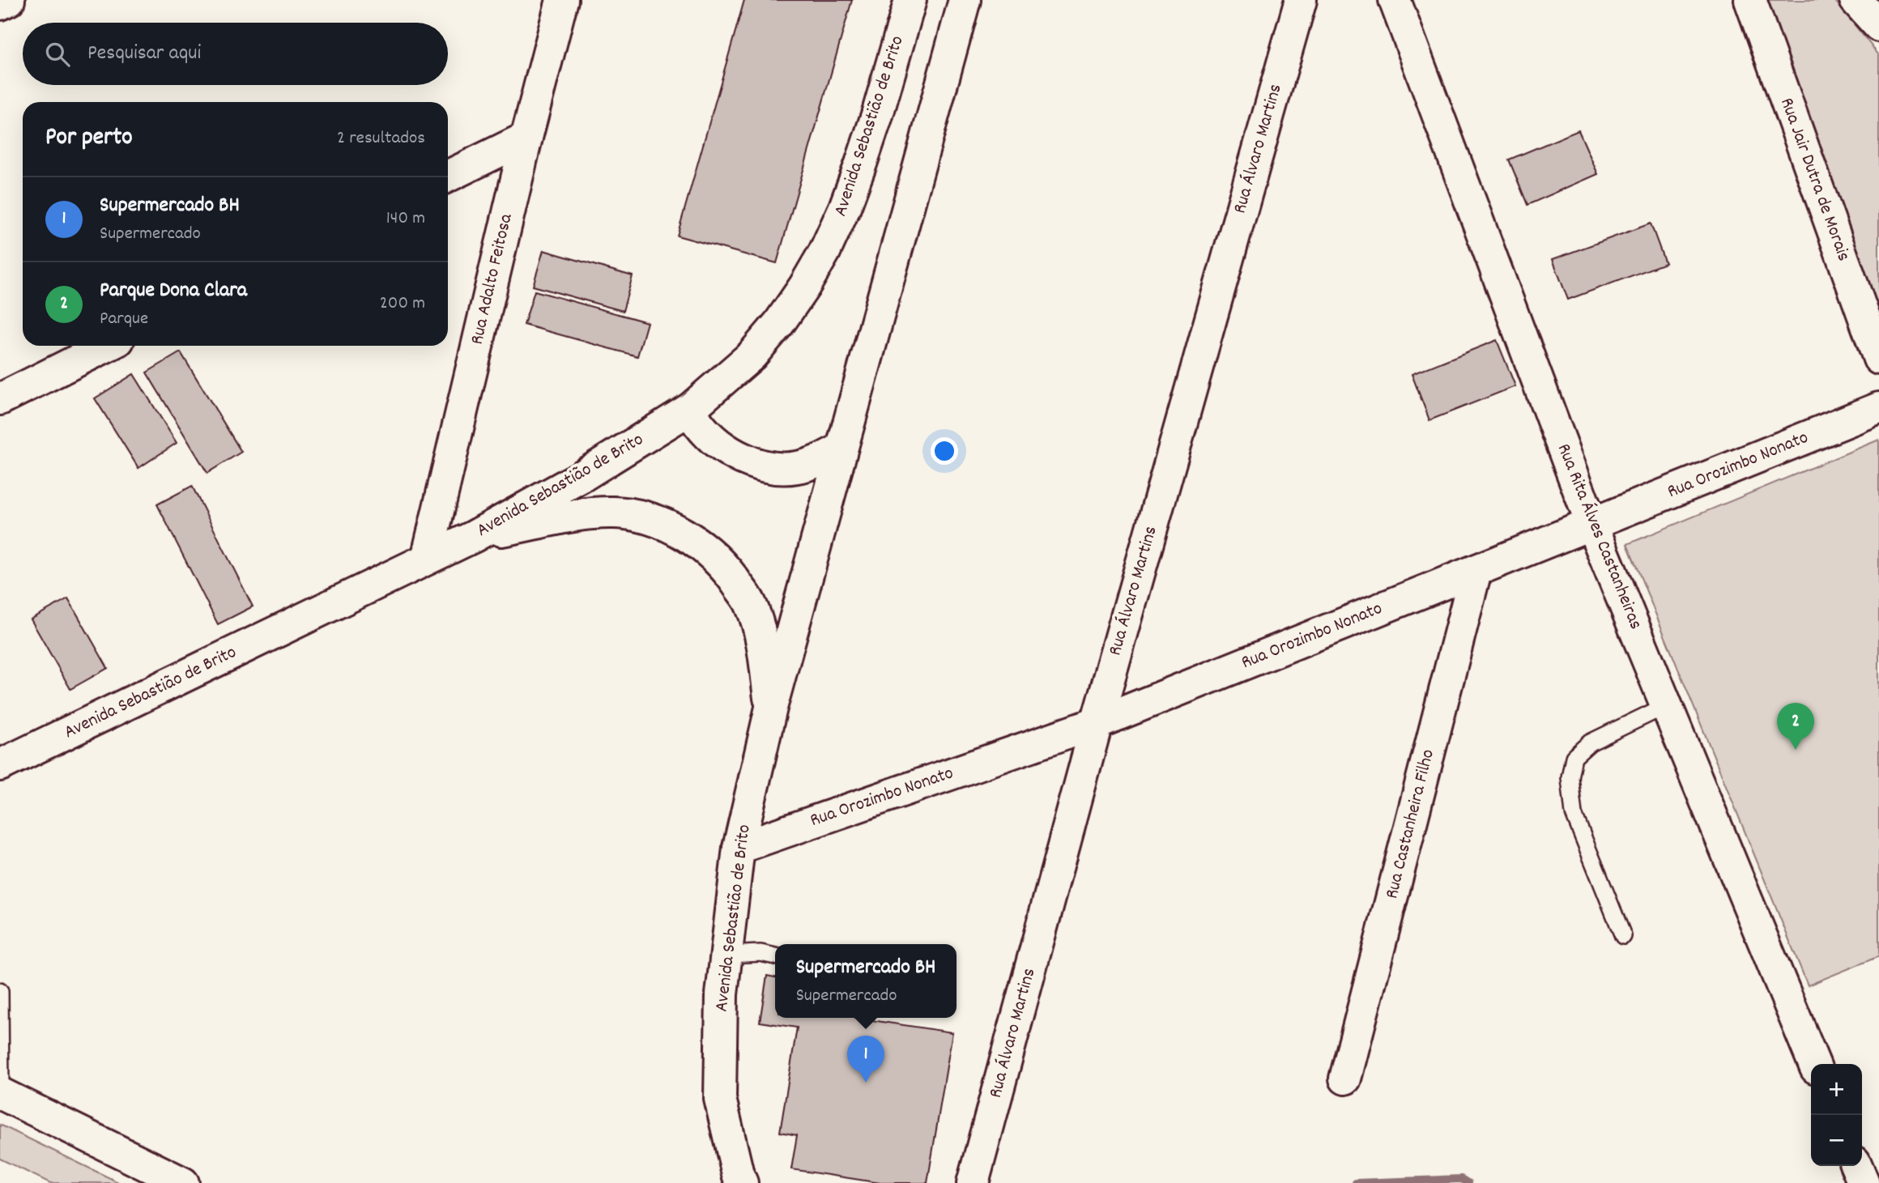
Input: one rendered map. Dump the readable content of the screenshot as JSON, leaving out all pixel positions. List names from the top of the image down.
{
  "streets": {
    "main road": [
      "Avenida Sebastião de Brito",
      "Rua Álvaro Martins",
      "Rua Jair Dutra de Morais",
      "Rua Adalto Feitosa",
      "Rua Orozimbo Nonato",
      "Rua Rita Álves Castanheiras",
      "Rua Castanheira Filho"
    ]
  },
  "crossings": [
    ["Avenida Sebastião de Brito", "Rua Adalto Feitosa"],
    ["Avenida Sebastião de Brito", "Rua Orozimbo Nonato"],
    ["Rua Álvaro Martins", "Rua Orozimbo Nonato"],
    ["Rua Orozimbo Nonato", "Rua Rita Álves Castanheiras"],
    ["Rua Orozimbo Nonato", "Rua Castanheira Filho"]
  ],
  "page": {
    "search": "Pesquisar aqui",
    "heading": ["Por perto", "2 resultados"],
    "list": [
      {
        "mark": "1",
        "name": "Supermercado BH",
        "note": "Supermercado",
        "value": "140 m"
      },
      {
        "mark": "2",
        "name": "Parque Dona Clara",
        "note": "Parque",
        "value": "200 m"
      }
    ],
    "pins": ["2", "1"],
    "popup": ["Supermercado BH", "Supermercado"],
    "map_buttons": ["+", "−"]
  }
}
